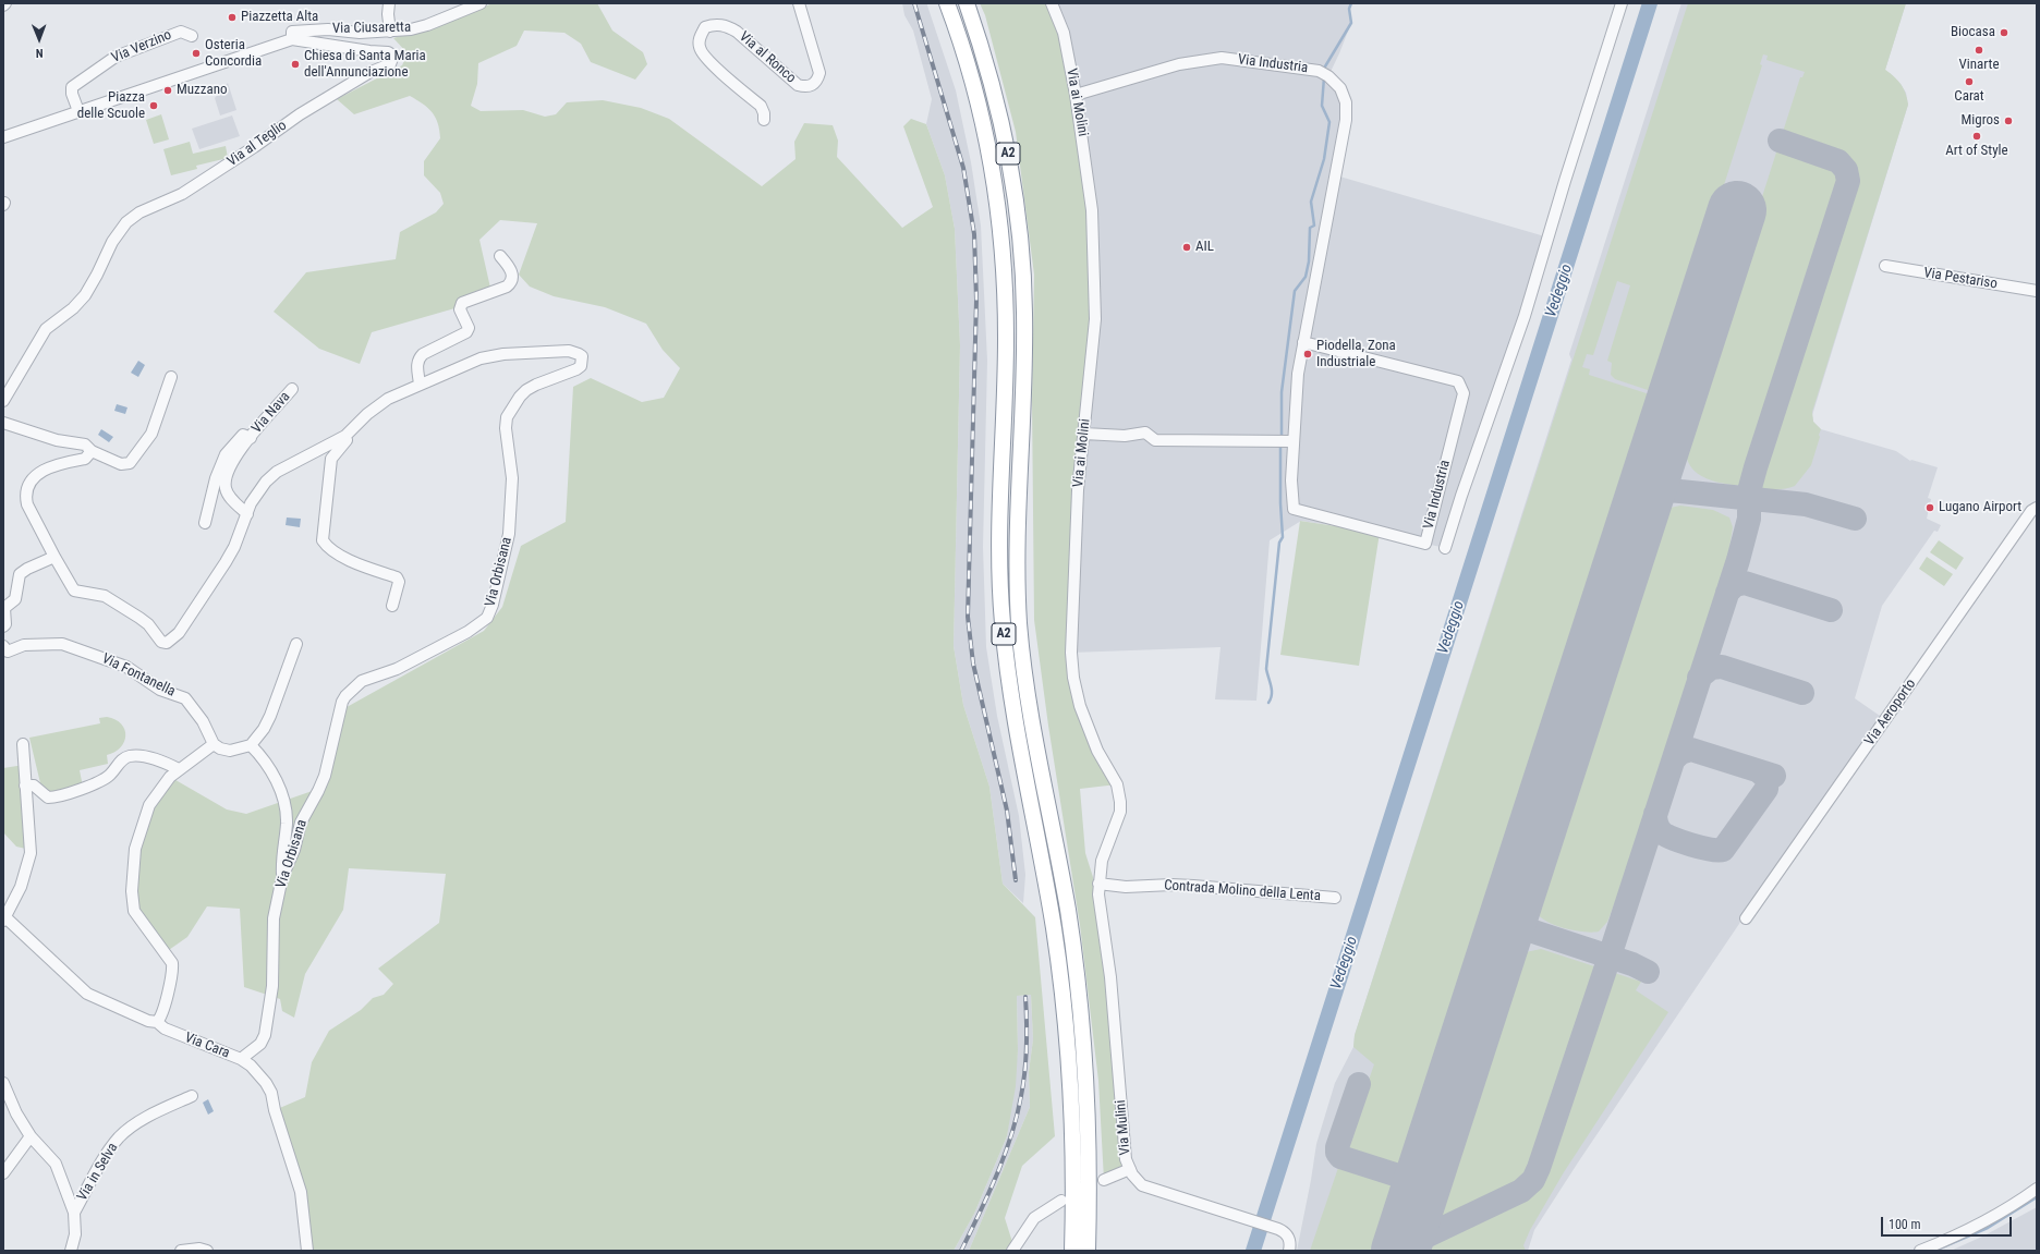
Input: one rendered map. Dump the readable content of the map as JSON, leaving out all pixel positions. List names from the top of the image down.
{
  "streets": {
    "highway": ["A2"],
    "street": [
      "Via Ciusaretta",
      "Via Verzino",
      "Via al Ronco",
      "Via Industria",
      "Via ai Molini",
      "Via al Teglio",
      "Via Pestariso",
      "Via Nava",
      "Via Orbisana",
      "Via Fontanella",
      "Via Aeroporto",
      "Contrada Molino della Lenta",
      "Via Cara",
      "Via Mulini",
      "Via in Selva"
    ]
  },
  "crossings": [
    ["Via Ciusaretta", "Via al Teglio"],
    ["Via Verzino", "Via al Teglio"],
    ["Via Industria", "Via ai Molini"],
    ["Via ai Molini", "Contrada Molino della Lenta"],
    ["Via ai Molini", "Via Mulini"],
    ["Via Nava", "Via Orbisana"],
    ["Via Orbisana", "Via Cara"]
  ],
  "water": ["Vedeggio"],
  "places": [
    "Piazzetta Alta",
    "Biocasa",
    "Vinarte",
    "Osteria Concordia",
    "Chiesa di Santa Maria dell'Annunciazione",
    "Carat",
    "Muzzano",
    "Piazza delle Scuole",
    "Migros",
    "Art of Style",
    "AIL",
    "Piodella, Zona Industriale",
    "Lugano Airport"
  ],
  "scale_bar": "100 m",
  "north": "bottom"
}
